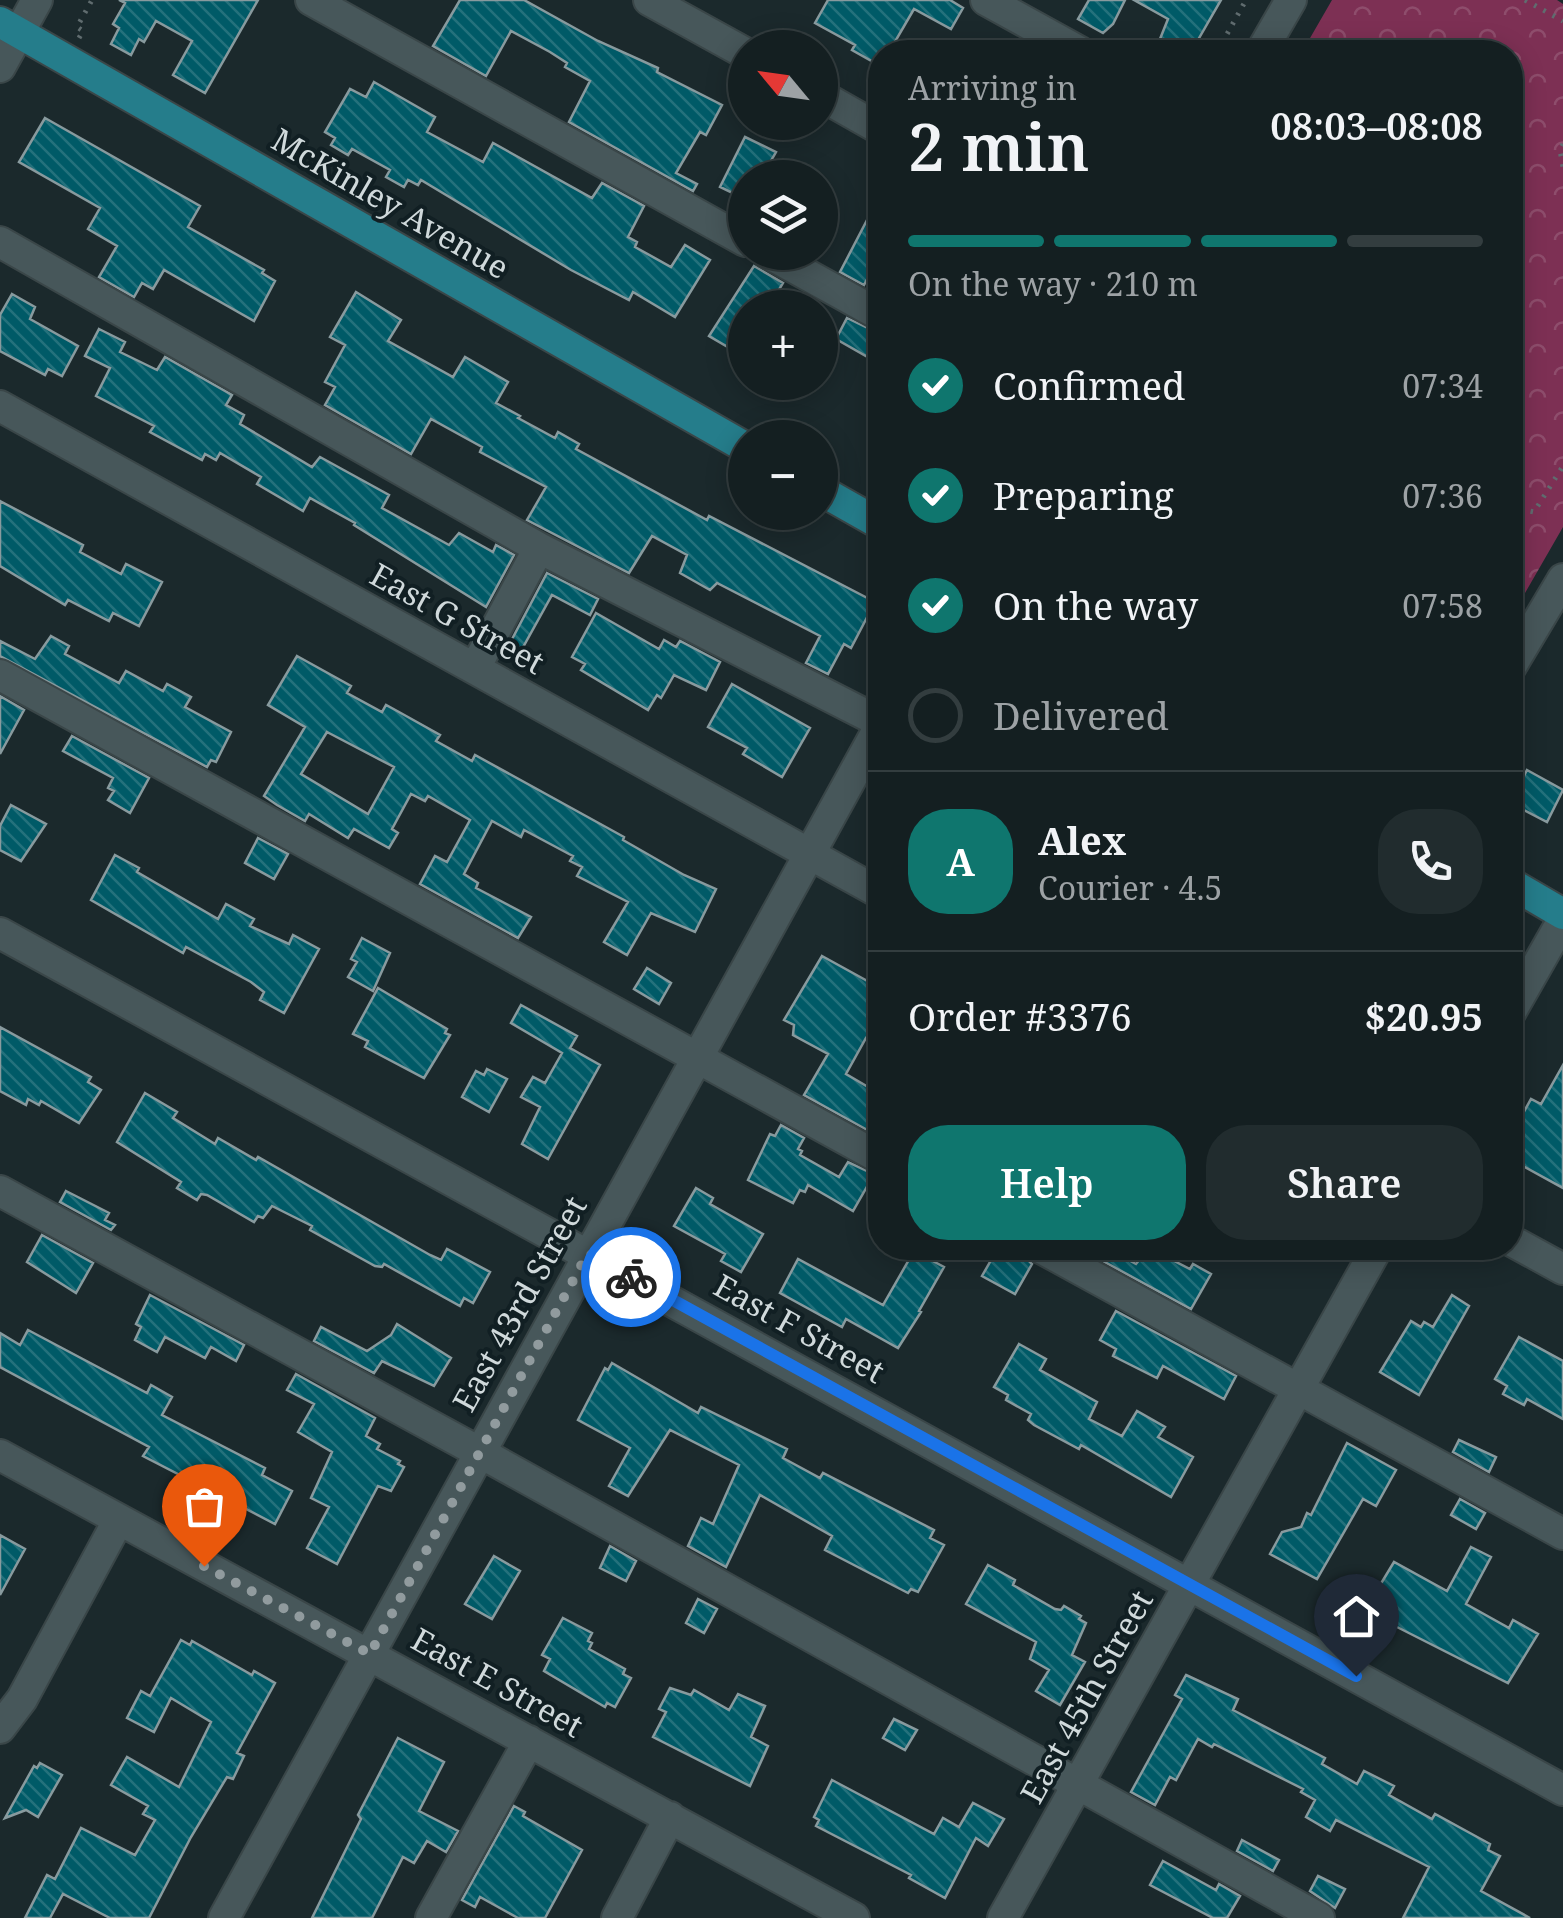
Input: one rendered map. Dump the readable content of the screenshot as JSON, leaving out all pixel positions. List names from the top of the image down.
{
  "streets": {
    "main road": ["McKinley Avenue"],
    "street": [
      "East G Street",
      "East 43rd Street",
      "East F Street",
      "East E Street",
      "East 45th Street"
    ]
  },
  "crossings": [
    ["East G Street", "East 43rd Street"],
    ["East 43rd Street", "East F Street"],
    ["East 43rd Street", "East E Street"],
    ["East F Street", "East 45th Street"]
  ],
  "north": "top left",
  "page": {
    "map_buttons": ["+", "−"],
    "heading": ["2 min", "Arriving in", "08:03–08:08"],
    "panel": [
      "Alex",
      "Courier · 4.5",
      "Order #3376",
      "$20.95"
    ],
    "bar": "On the way · 210 m",
    "list": [
      ["Confirmed", "07:34"],
      ["Preparing", "07:36"],
      ["On the way", "07:58"],
      "Delivered"
    ],
    "round": "A",
    "buttons": ["Help", "Share"]
  }
}
